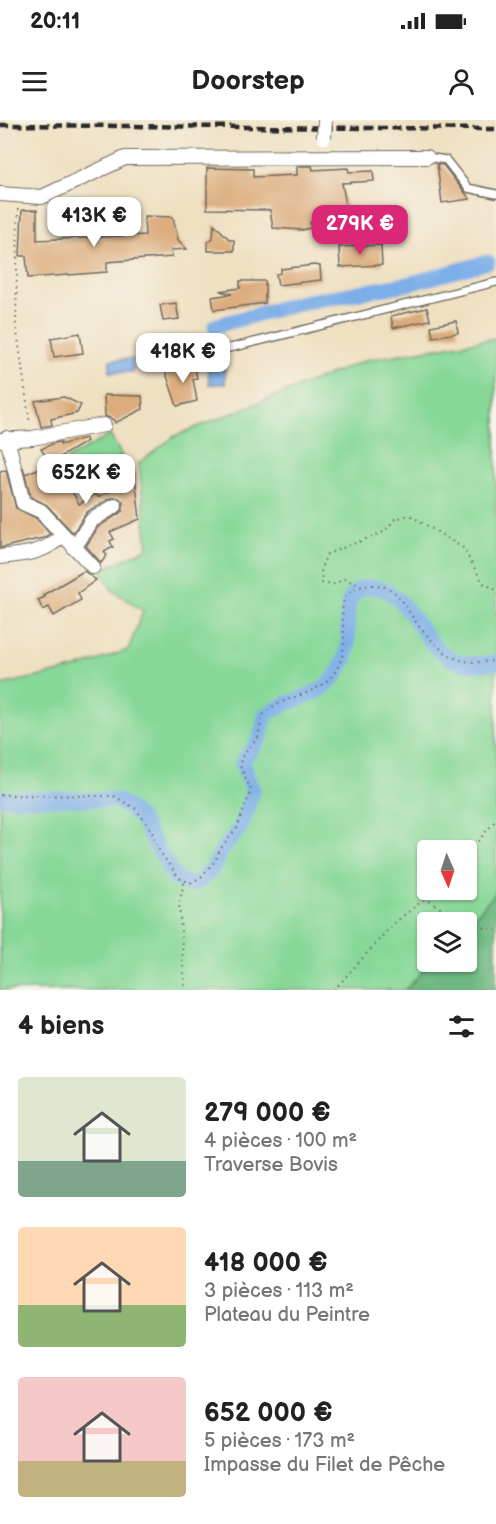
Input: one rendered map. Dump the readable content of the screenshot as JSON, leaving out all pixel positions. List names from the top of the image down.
{
  "north": "bottom",
  "page": {
    "status": "20:11",
    "header": "Doorstep",
    "price": [
      "413K €",
      "279K €",
      "418K €",
      "652K €"
    ],
    "heading": "4 biens",
    "list": [
      {
        "name": "279 000 €",
        "note": "4 pièces · 100 m² · Traverse Bovis"
      },
      {
        "name": "418 000 €",
        "note": "3 pièces · 113 m² · Plateau du Peintre"
      },
      {
        "name": "652 000 €",
        "note": "5 pièces · 173 m² · Impasse du Filet de Pêche"
      }
    ]
  }
}
